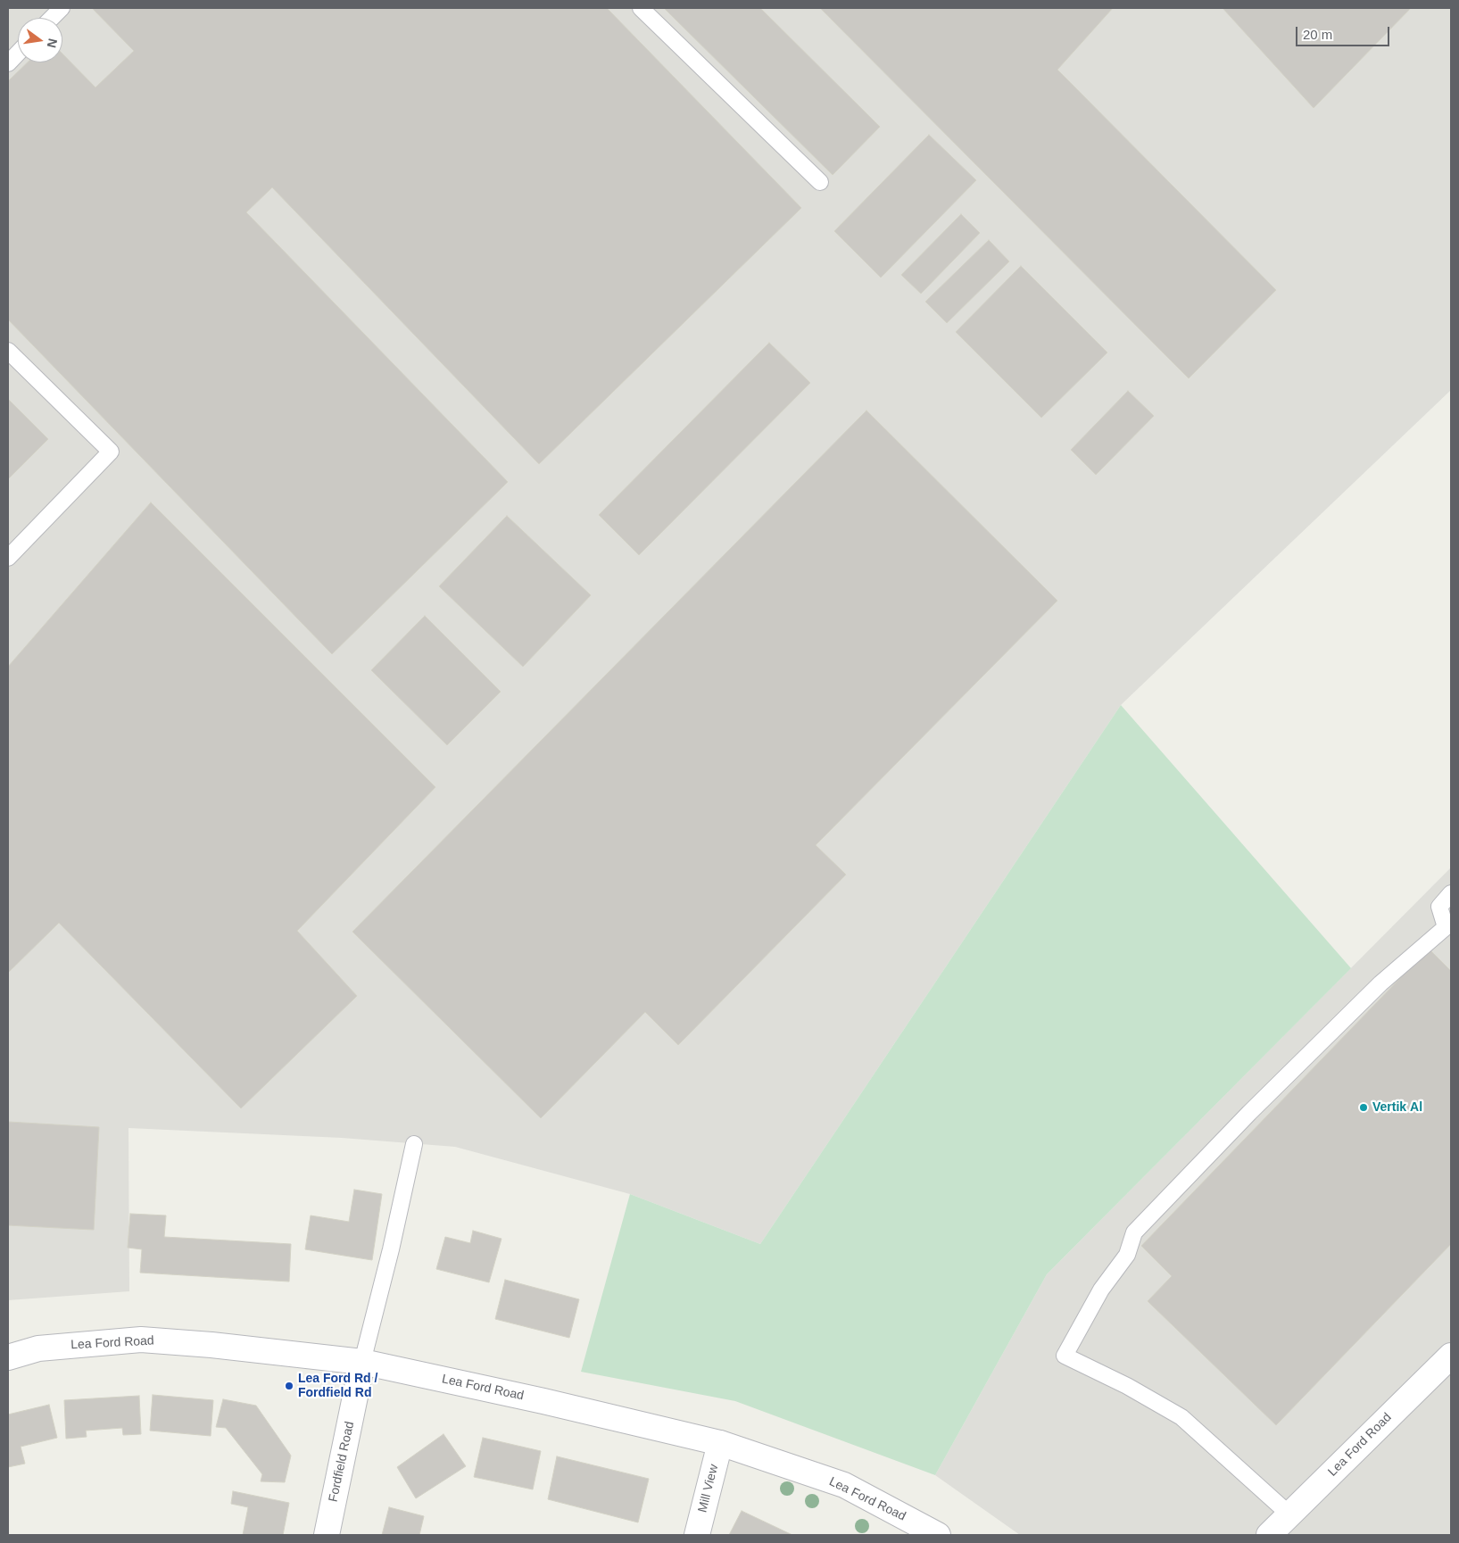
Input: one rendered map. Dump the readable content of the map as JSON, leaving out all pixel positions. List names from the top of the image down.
{
  "streets": {
    "street": ["Lea Ford Road", "Fordfield Road", "Mill View"]
  },
  "crossings": [
    ["Lea Ford Road", "Fordfield Road"],
    ["Lea Ford Road", "Mill View"]
  ],
  "places": ["Vertik Al", "Lea Ford Rd / Fordfield Rd"],
  "scale_bar": "20 m",
  "north": "right"
}
